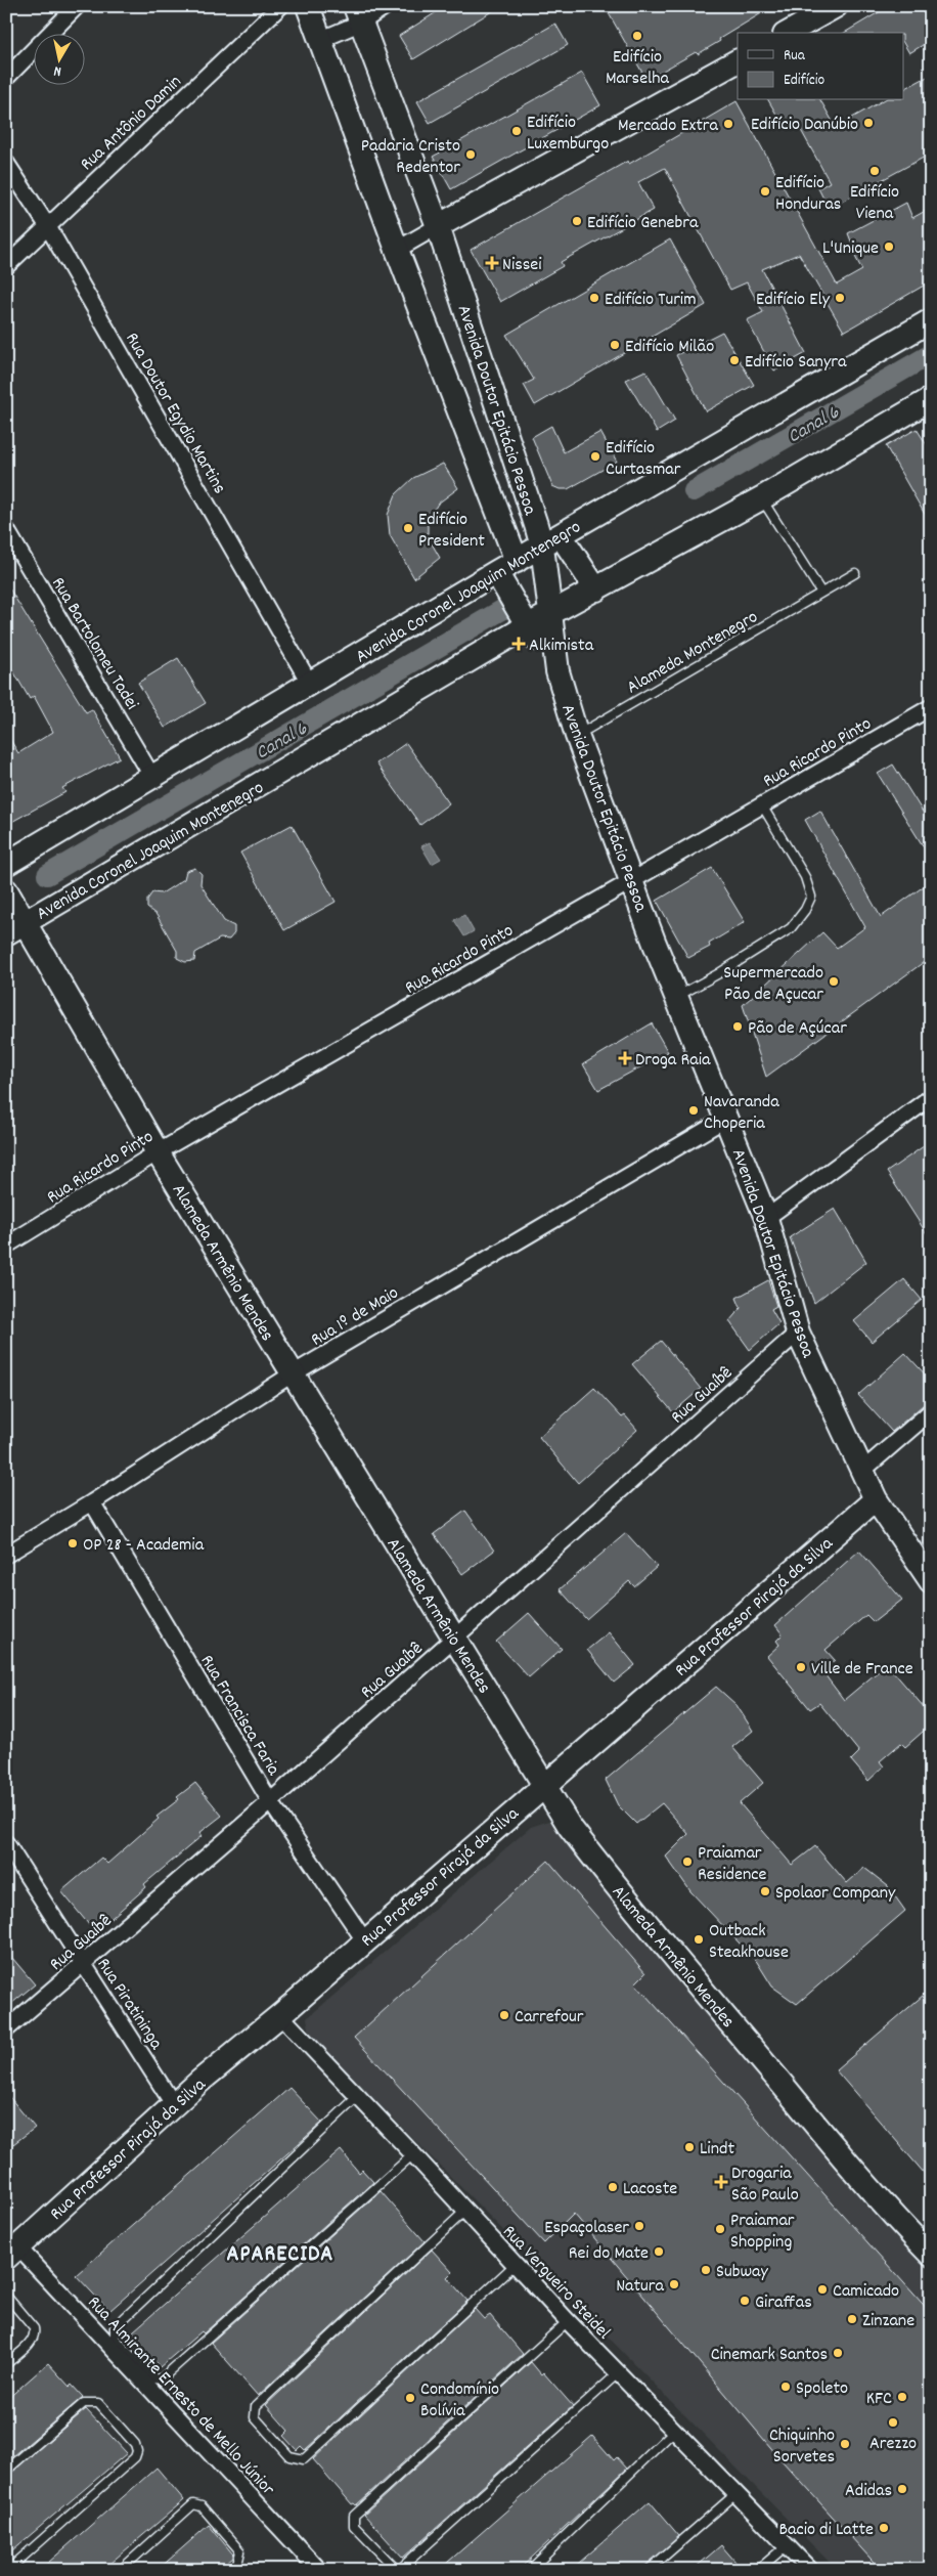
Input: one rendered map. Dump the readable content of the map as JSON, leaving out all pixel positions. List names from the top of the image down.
{
  "streets": {
    "main road": [
      "Avenida Doutor Epitácio Pessoa",
      "Avenida Coronel Joaquim Montenegro",
      "Alameda Armênio Mendes",
      "Rua Professor Pirajá da Silva"
    ],
    "street": [
      "Rua Antônio Damin",
      "Rua Doutor Egydio Martins",
      "Rua Bartolomeu Tadei",
      "Rua Ricardo Pinto",
      "Rua 1º de Maio",
      "Rua Guaíbê",
      "Rua Francisca Faria",
      "Rua Piratininga",
      "Rua Vergueiro Steidel",
      "Rua Almirante Ernesto de Mello Júnior"
    ],
    "lane": ["Alameda Montenegro"]
  },
  "crossings": [
    ["Rua Antônio Damin", "Rua Doutor Egydio Martins"],
    ["Avenida Doutor Epitácio Pessoa", "Avenida Coronel Joaquim Montenegro"],
    ["Avenida Doutor Epitácio Pessoa", "Alameda Montenegro"],
    ["Avenida Doutor Epitácio Pessoa", "Rua Ricardo Pinto"],
    ["Avenida Doutor Epitácio Pessoa", "Rua 1º de Maio"],
    ["Avenida Doutor Epitácio Pessoa", "Rua Guaíbê"],
    ["Avenida Doutor Epitácio Pessoa", "Rua Professor Pirajá da Silva"],
    ["Rua Doutor Egydio Martins", "Avenida Coronel Joaquim Montenegro"],
    ["Avenida Coronel Joaquim Montenegro", "Rua Bartolomeu Tadei"],
    ["Avenida Coronel Joaquim Montenegro", "Alameda Armênio Mendes"],
    ["Rua Ricardo Pinto", "Alameda Armênio Mendes"],
    ["Alameda Armênio Mendes", "Rua 1º de Maio"],
    ["Alameda Armênio Mendes", "Rua Guaíbê"],
    ["Alameda Armênio Mendes", "Rua Professor Pirajá da Silva"],
    ["Rua 1º de Maio", "Rua Francisca Faria"],
    ["Rua Guaíbê", "Rua Francisca Faria"],
    ["Rua Guaíbê", "Rua Piratininga"],
    ["Rua Professor Pirajá da Silva", "Rua Francisca Faria"],
    ["Rua Professor Pirajá da Silva", "Rua Piratininga"],
    ["Rua Professor Pirajá da Silva", "Rua Vergueiro Steidel"],
    ["Rua Professor Pirajá da Silva", "Rua Almirante Ernesto de Mello Júnior"]
  ],
  "districts": ["APARECIDA"],
  "water": ["Canal 6"],
  "places": {
    "other": [
      "Edifício Marselha",
      "Edifício Danúbio",
      "Mercado Extra",
      "Edifício Luxemburgo",
      "Padaria Cristo Redentor",
      "Edifício Viena",
      "Edifício Honduras",
      "Edifício Genebra",
      "L'Unique",
      "Edifício Turim",
      "Edifício Ely",
      "Edifício Milão",
      "Edifício Sanyra",
      "Edifício Curtasmar",
      "Edifício President",
      "Supermercado Pão de Açucar",
      "Pão de Açúcar",
      "Navaranda Choperia",
      "OP 28 - Academia",
      "Ville de France",
      "Praiamar Residence",
      "Spolaor Company",
      "Outback Steakhouse",
      "Carrefour",
      "Lindt",
      "Lacoste",
      "Espaçolaser",
      "Praiamar Shopping",
      "Rei do Mate",
      "Subway",
      "Natura",
      "Camicado",
      "Giraffas",
      "Zinzane",
      "Cinemark Santos",
      "Spoleto",
      "KFC",
      "Condomínio Bolívia",
      "Arezzo",
      "Chiquinho Sorvetes",
      "Adidas",
      "Bacio di Latte"
    ],
    "health": [
      "Nissei",
      "Alkimista",
      "Droga Raia",
      "Drogaria São Paulo"
    ]
  },
  "legend": ["Rua", "Edifício"],
  "north": "bottom"
}
